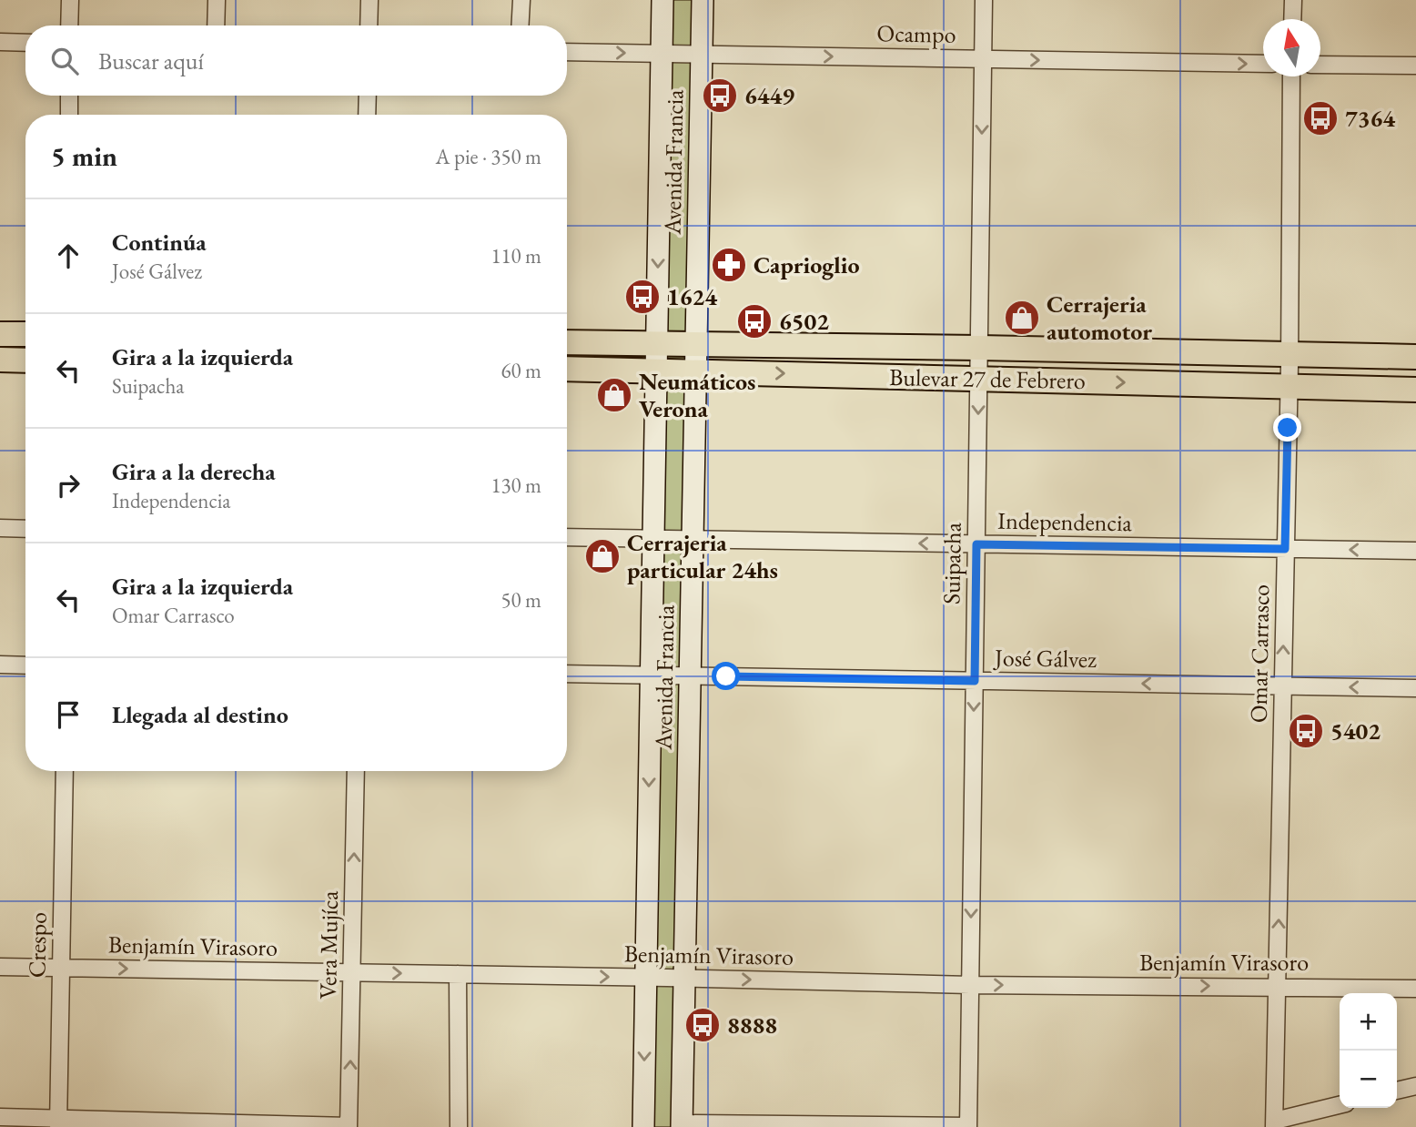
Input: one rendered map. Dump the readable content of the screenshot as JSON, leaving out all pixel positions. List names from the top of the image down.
{
  "streets": {
    "main road": ["Avenida Francia", "Bulevar 27 de Febrero"],
    "street": [
      "Ocampo",
      "Independencia",
      "Suipacha",
      "Omar Carrasco",
      "José Gálvez",
      "Crespo",
      "Vera Mujíca",
      "Benjamín Virasoro"
    ]
  },
  "crossings": [
    ["Ocampo", "Avenida Francia"],
    ["Ocampo", "Suipacha"],
    ["Avenida Francia", "Bulevar 27 de Febrero"],
    ["Avenida Francia", "Independencia"],
    ["Avenida Francia", "José Gálvez"],
    ["Avenida Francia", "Benjamín Virasoro"],
    ["Bulevar 27 de Febrero", "Suipacha"],
    ["Bulevar 27 de Febrero", "Omar Carrasco"],
    ["Independencia", "Suipacha"],
    ["Independencia", "Omar Carrasco"],
    ["Suipacha", "José Gálvez"],
    ["Suipacha", "Benjamín Virasoro"],
    ["Omar Carrasco", "José Gálvez"],
    ["Omar Carrasco", "Benjamín Virasoro"],
    ["Crespo", "Benjamín Virasoro"],
    ["Vera Mujíca", "Benjamín Virasoro"]
  ],
  "one_way": [
    "Ocampo",
    "Independencia",
    "Suipacha",
    "Omar Carrasco",
    "José Gálvez",
    "Benjamín Virasoro"
  ],
  "places": {
    "bus stop": [
      "6449",
      "7364",
      "1624",
      "6502",
      "5402",
      "8888"
    ],
    "pharmacy": ["Caprioglio"],
    "shop": ["Cerrajeria automotor", "Neumáticos Verona", "Cerrajeria particular 24hs"]
  },
  "north": "top",
  "page": {
    "search": "Buscar aquí",
    "heading": ["5 min", "A pie · 350 m"],
    "list": [
      ["Continúa", "José Gálvez", "110 m"],
      ["Gira a la izquierda", "Suipacha", "60 m"],
      ["Gira a la derecha", "Independencia", "130 m"],
      ["Gira a la izquierda", "Omar Carrasco", "50 m"],
      "Llegada al destino"
    ],
    "map_buttons": ["+", "−"]
  }
}
